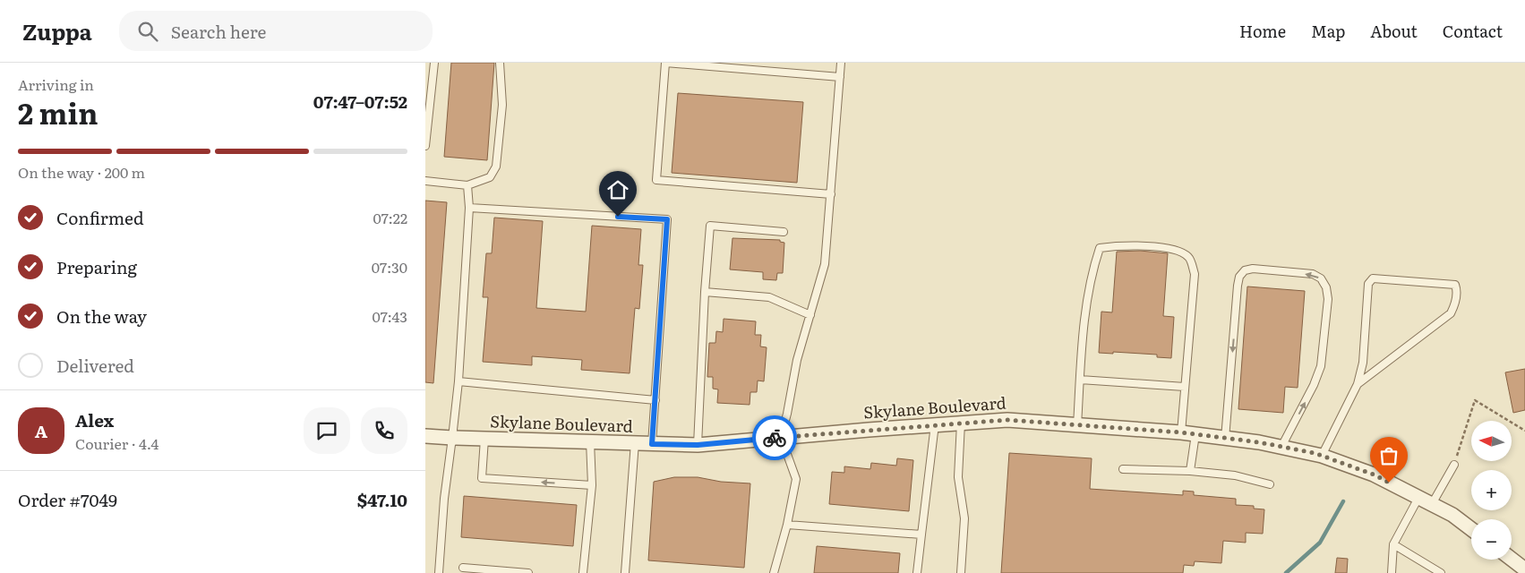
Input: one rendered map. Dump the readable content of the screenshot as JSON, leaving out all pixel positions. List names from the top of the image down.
{
  "streets": {
    "street": ["Skylane Boulevard"]
  },
  "north": "left",
  "page": {
    "header": "Zuppa",
    "search": "Search here",
    "nav": [
      "Home",
      "Map",
      "About",
      "Contact"
    ],
    "heading": ["2 min", "Arriving in", "07:47–07:52"],
    "panel": [
      "Alex",
      "Courier · 4.4",
      "Order #7049",
      "$47.10"
    ],
    "bar": "On the way · 200 m",
    "list": [
      ["Confirmed", "07:22"],
      ["Preparing", "07:30"],
      ["On the way", "07:43"],
      "Delivered"
    ],
    "round": "A",
    "map_buttons": ["+", "−"]
  }
}
